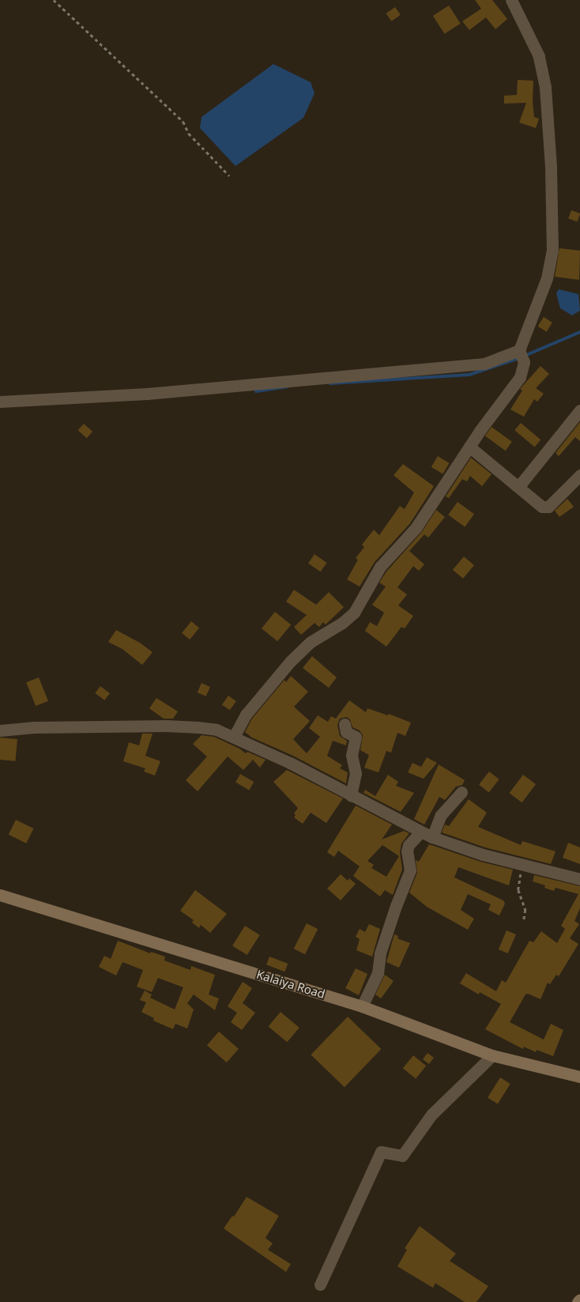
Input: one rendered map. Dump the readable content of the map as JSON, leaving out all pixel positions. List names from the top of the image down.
{
  "streets": {
    "main road": ["Kalaiya Road"]
  }
}
